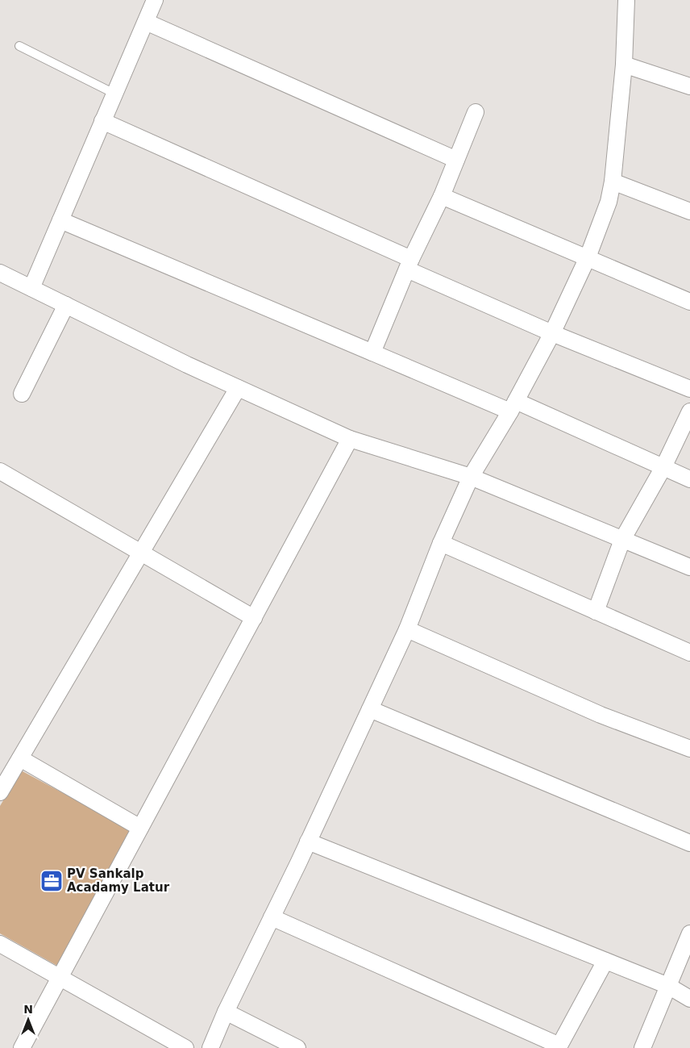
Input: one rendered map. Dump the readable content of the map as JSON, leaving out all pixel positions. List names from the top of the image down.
{
  "places": {
    "office": ["PV Sankalp Acadamy Latur"]
  },
  "north": "top"
}
